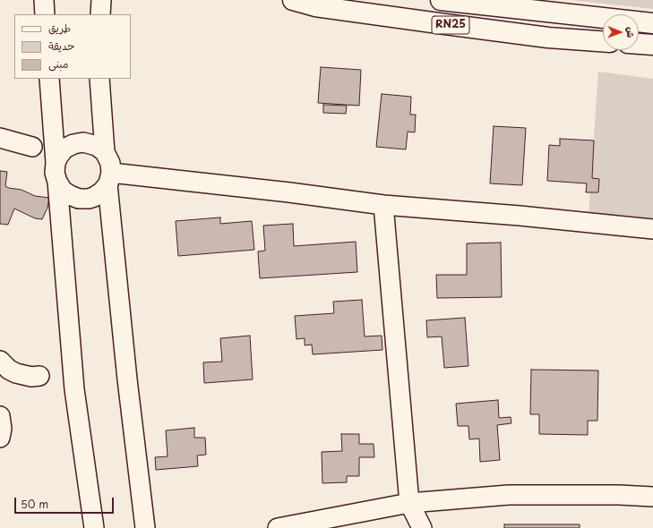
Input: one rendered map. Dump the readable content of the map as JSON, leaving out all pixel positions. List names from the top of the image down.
{
  "streets": {
    "main road": ["RN25"]
  },
  "legend": ["طريق", "حديقة", "مبنى"],
  "scale_bar": "50 m",
  "north": "right"
}
